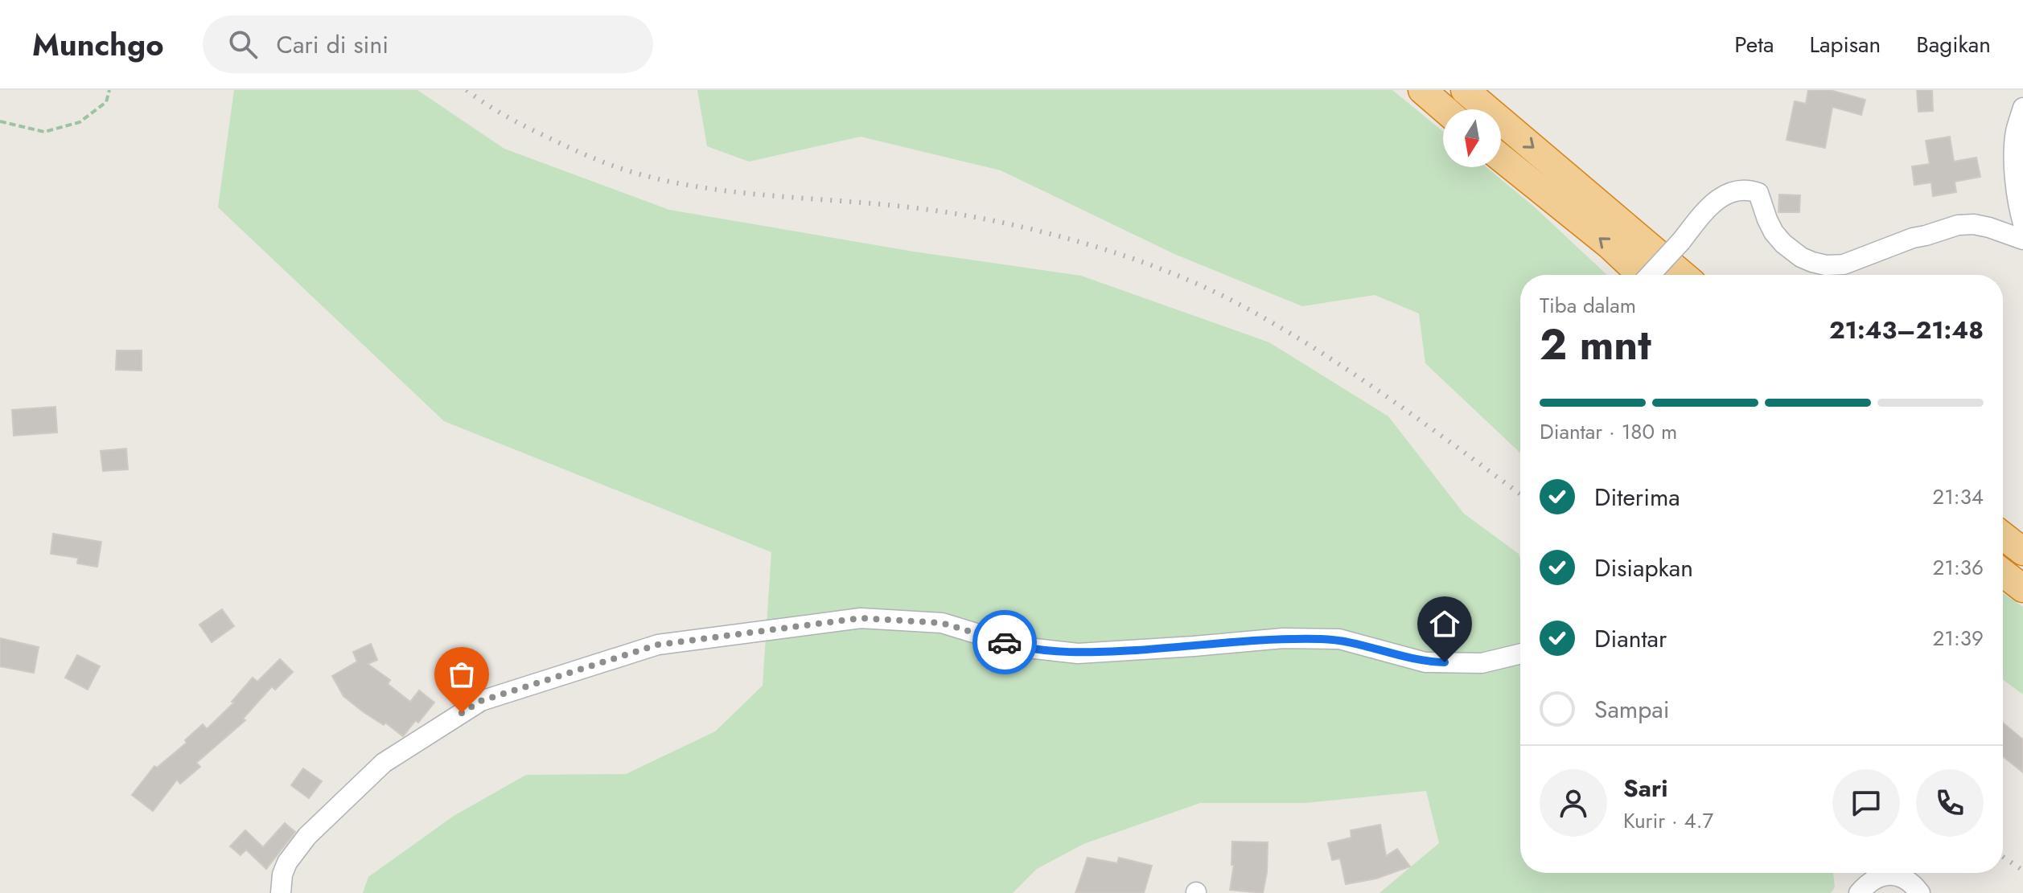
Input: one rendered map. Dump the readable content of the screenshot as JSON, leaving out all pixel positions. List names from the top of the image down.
{
  "north": "bottom",
  "page": {
    "header": "Munchgo",
    "search": "Cari di sini",
    "nav": ["Peta", "Lapisan", "Bagikan"],
    "heading": ["2 mnt", "Tiba dalam", "21:43–21:48"],
    "panel": ["Sari", "Kurir · 4.7"],
    "bar": "Diantar · 180 m",
    "list": [
      ["Diterima", "21:34"],
      ["Disiapkan", "21:36"],
      ["Diantar", "21:39"],
      "Sampai"
    ]
  }
}
